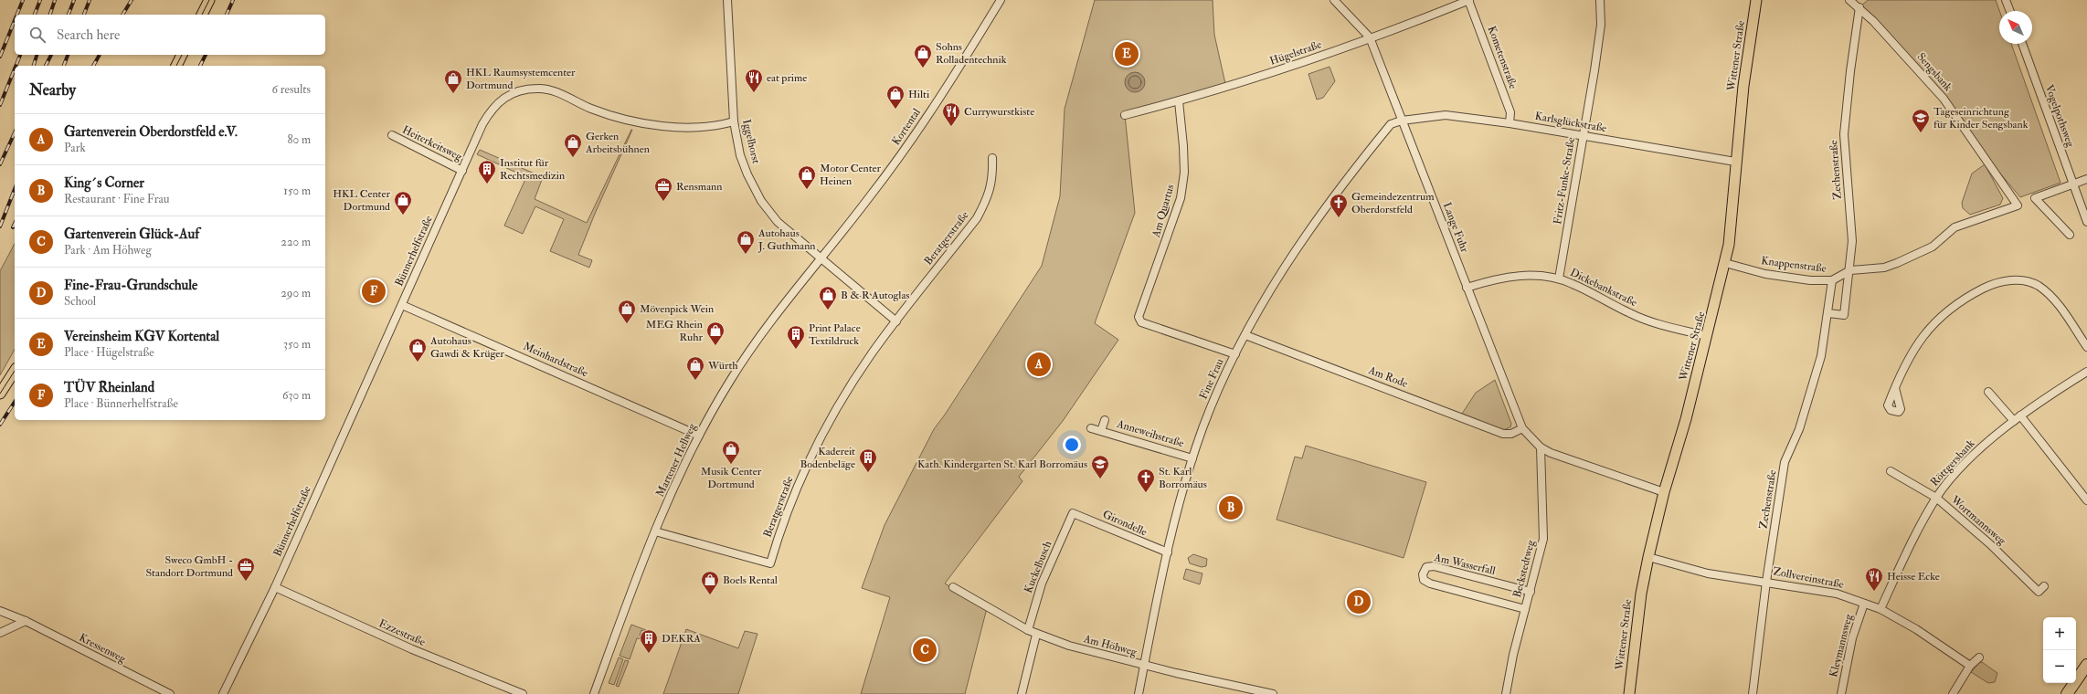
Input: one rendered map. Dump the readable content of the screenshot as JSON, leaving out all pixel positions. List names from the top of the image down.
{
  "streets": {
    "main road": ["Wittener Straße"],
    "street": [
      "Hügelstraße",
      "Kometenstraße",
      "Sengsbank",
      "Vogelpothsweg",
      "Karlsglückstraße",
      "Kortental",
      "Iggelhorst",
      "Heiterkeitsweg",
      "Zechenstraße",
      "Fritz-Funke-Straße",
      "Am Quartus",
      "Lange Fuhr",
      "Beratgerstraße",
      "Bünnerhelfstraße",
      "Knappenstraße",
      "Dickebankstraße",
      "Meinhardstraße",
      "Am Rode",
      "Fine Frau",
      "Anneweihstraße",
      "Martener Hellweg",
      "Röttgersbank",
      "Wortmannsweg",
      "Girondelle",
      "Am Wasserfall",
      "Kuckelbusch",
      "Beckstedtweg",
      "Zollvereinstraße",
      "Ezzestraße",
      "Am Höhweg",
      "Kleymannsweg",
      "Kressenweg"
    ]
  },
  "crossings": [
    ["Hügelstraße", "Kometenstraße"],
    ["Hügelstraße", "Am Quartus"],
    ["Hügelstraße", "Lange Fuhr"],
    ["Wittener Straße", "Karlsglückstraße"],
    ["Wittener Straße", "Knappenstraße"],
    ["Wittener Straße", "Dickebankstraße"],
    ["Wittener Straße", "Zollvereinstraße"],
    ["Kometenstraße", "Karlsglückstraße"],
    ["Sengsbank", "Zechenstraße"],
    ["Sengsbank", "Knappenstraße"],
    ["Karlsglückstraße", "Fritz-Funke-Straße"],
    ["Karlsglückstraße", "Lange Fuhr"],
    ["Karlsglückstraße", "Fine Frau"],
    ["Kortental", "Iggelhorst"],
    ["Kortental", "Martener Hellweg"],
    ["Iggelhorst", "Bünnerhelfstraße"],
    ["Iggelhorst", "Martener Hellweg"],
    ["Heiterkeitsweg", "Bünnerhelfstraße"],
    ["Zechenstraße", "Knappenstraße"],
    ["Zechenstraße", "Zollvereinstraße"],
    ["Fritz-Funke-Straße", "Dickebankstraße"],
    ["Am Quartus", "Fine Frau"],
    ["Lange Fuhr", "Dickebankstraße"],
    ["Lange Fuhr", "Am Rode"],
    ["Lange Fuhr", "Fine Frau"],
    ["Lange Fuhr", "Beckstedtweg"],
    ["Beratgerstraße", "Martener Hellweg"],
    ["Bünnerhelfstraße", "Meinhardstraße"],
    ["Bünnerhelfstraße", "Ezzestraße"],
    ["Meinhardstraße", "Martener Hellweg"],
    ["Am Rode", "Fine Frau"],
    ["Fine Frau", "Anneweihstraße"],
    ["Fine Frau", "Girondelle"],
    ["Fine Frau", "Am Höhweg"],
    ["Röttgersbank", "Wortmannsweg"],
    ["Röttgersbank", "Zollvereinstraße"],
    ["Girondelle", "Kuckelbusch"],
    ["Am Wasserfall", "Beckstedtweg"],
    ["Kuckelbusch", "Am Höhweg"],
    ["Zollvereinstraße", "Kleymannsweg"]
  ],
  "places": {
    "shop": [
      "Sohns Rolladentechnik",
      "HKL Raumsystemcenter Dortmund",
      "Hilti",
      "Gerken Arbeitsbühnen",
      "Motor Center Heinen",
      "HKL Center Dortmund",
      "Autohaus J. Guthmann",
      "B & R Autoglas",
      "Mövenpick Wein",
      "MEG Rhein Ruhr",
      "Autohaus Gawdi & Krüger",
      "Würth",
      "Musik Center Dortmund",
      "Boels Rental"
    ],
    "restaurant": ["eat prime", "Currywurstkiste", "Heisse Ecke"],
    "school or university": ["Tageseinrichtung für Kinder Sengsbank", "Kath. Kindergarten St. Karl Borromäus"],
    "building": [
      "Institut für Rechtsmedizin",
      "Print Palace Textildruck",
      "Kadereit Bodenbeläge",
      "DEKRA"
    ],
    "office": ["Rensmann", "Sweco GmbH - Standort Dortmund"],
    "church": ["Gemeindezentrum Oberdorstfeld", "St. Karl Borromäus"]
  },
  "north": "top left",
  "page": {
    "search": "Search here",
    "pins": [
      "E",
      "F",
      "A",
      "B",
      "D",
      "C"
    ],
    "heading": ["Nearby", "6 results"],
    "list": [
      {
        "mark": "A",
        "name": "Gartenverein Oberdorstfeld e.V.",
        "note": "Park",
        "value": "80 m"
      },
      {
        "mark": "B",
        "name": "King´s Corner",
        "note": "Restaurant · Fine Frau",
        "value": "150 m"
      },
      {
        "mark": "C",
        "name": "Gartenverein Glück-Auf",
        "note": "Park · Am Höhweg",
        "value": "220 m"
      },
      {
        "mark": "D",
        "name": "Fine-Frau-Grundschule",
        "note": "School",
        "value": "290 m"
      },
      {
        "mark": "E",
        "name": "Vereinsheim KGV Kortental",
        "note": "Place · Hügelstraße",
        "value": "350 m"
      },
      {
        "mark": "F",
        "name": "TÜV Rheinland",
        "note": "Place · Bünnerhelfstraße",
        "value": "630 m"
      }
    ],
    "map_buttons": ["+", "−"]
  }
}
